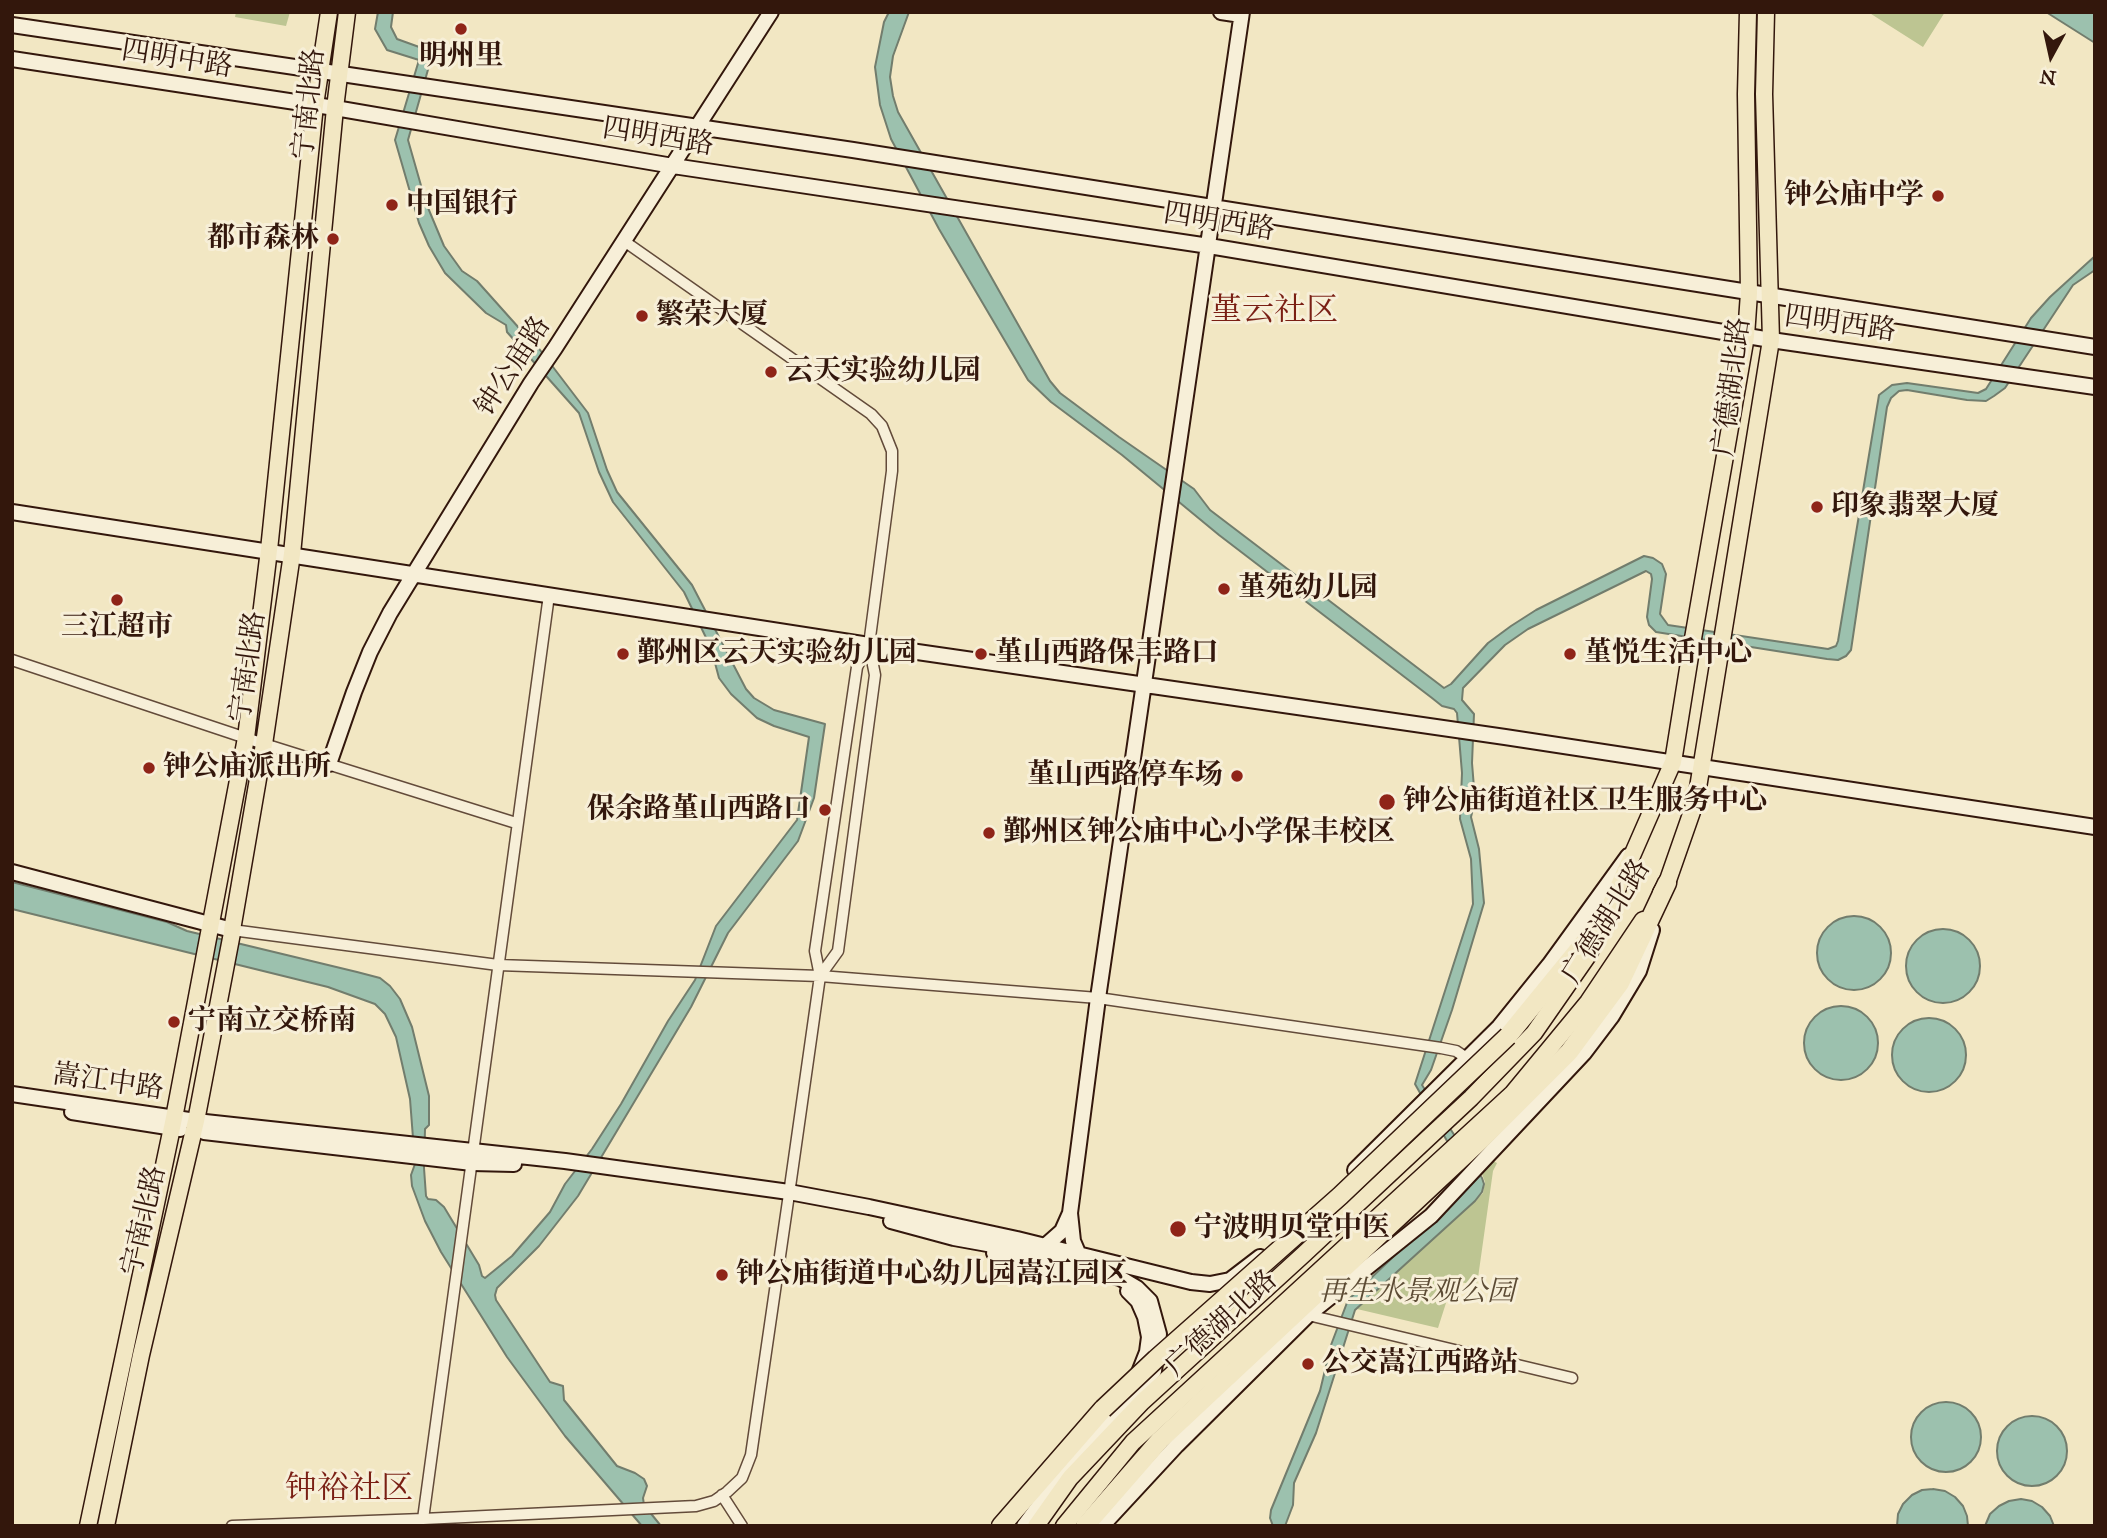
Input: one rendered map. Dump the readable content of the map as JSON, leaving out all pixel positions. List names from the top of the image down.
{
  "streets": {
    "main road": ["宁南北路", "广德湖北路"],
    "street": [
      "四明中路",
      "四明西路",
      "钟公庙路",
      "嵩江中路"
    ]
  },
  "crossings": [
    ["四明中路", "宁南北路"],
    ["四明中路", "四明西路"],
    ["宁南北路", "四明西路"],
    ["宁南北路", "嵩江中路"],
    ["四明西路", "钟公庙路"],
    ["四明西路", "广德湖北路"]
  ],
  "districts": ["堇云社区", "钟裕社区"],
  "parks": ["再生水景观公园"],
  "places": [
    "明州里",
    "钟公庙中学",
    "中国银行",
    "都市森林",
    "繁荣大厦",
    "云天实验幼儿园",
    "印象翡翠大厦",
    "堇苑幼儿园",
    "三江超市",
    "鄞州区云天实验幼儿园",
    "堇山西路保丰路口",
    "堇悦生活中心",
    "钟公庙派出所",
    "堇山西路停车场",
    "钟公庙街道社区卫生服务中心",
    "保余路堇山西路口",
    "鄞州区钟公庙中心小学保丰校区",
    "宁南立交桥南",
    "宁波明贝堂中医",
    "钟公庙街道中心幼儿园嵩江园区",
    "公交嵩江西路站"
  ],
  "north": "bottom"
}
